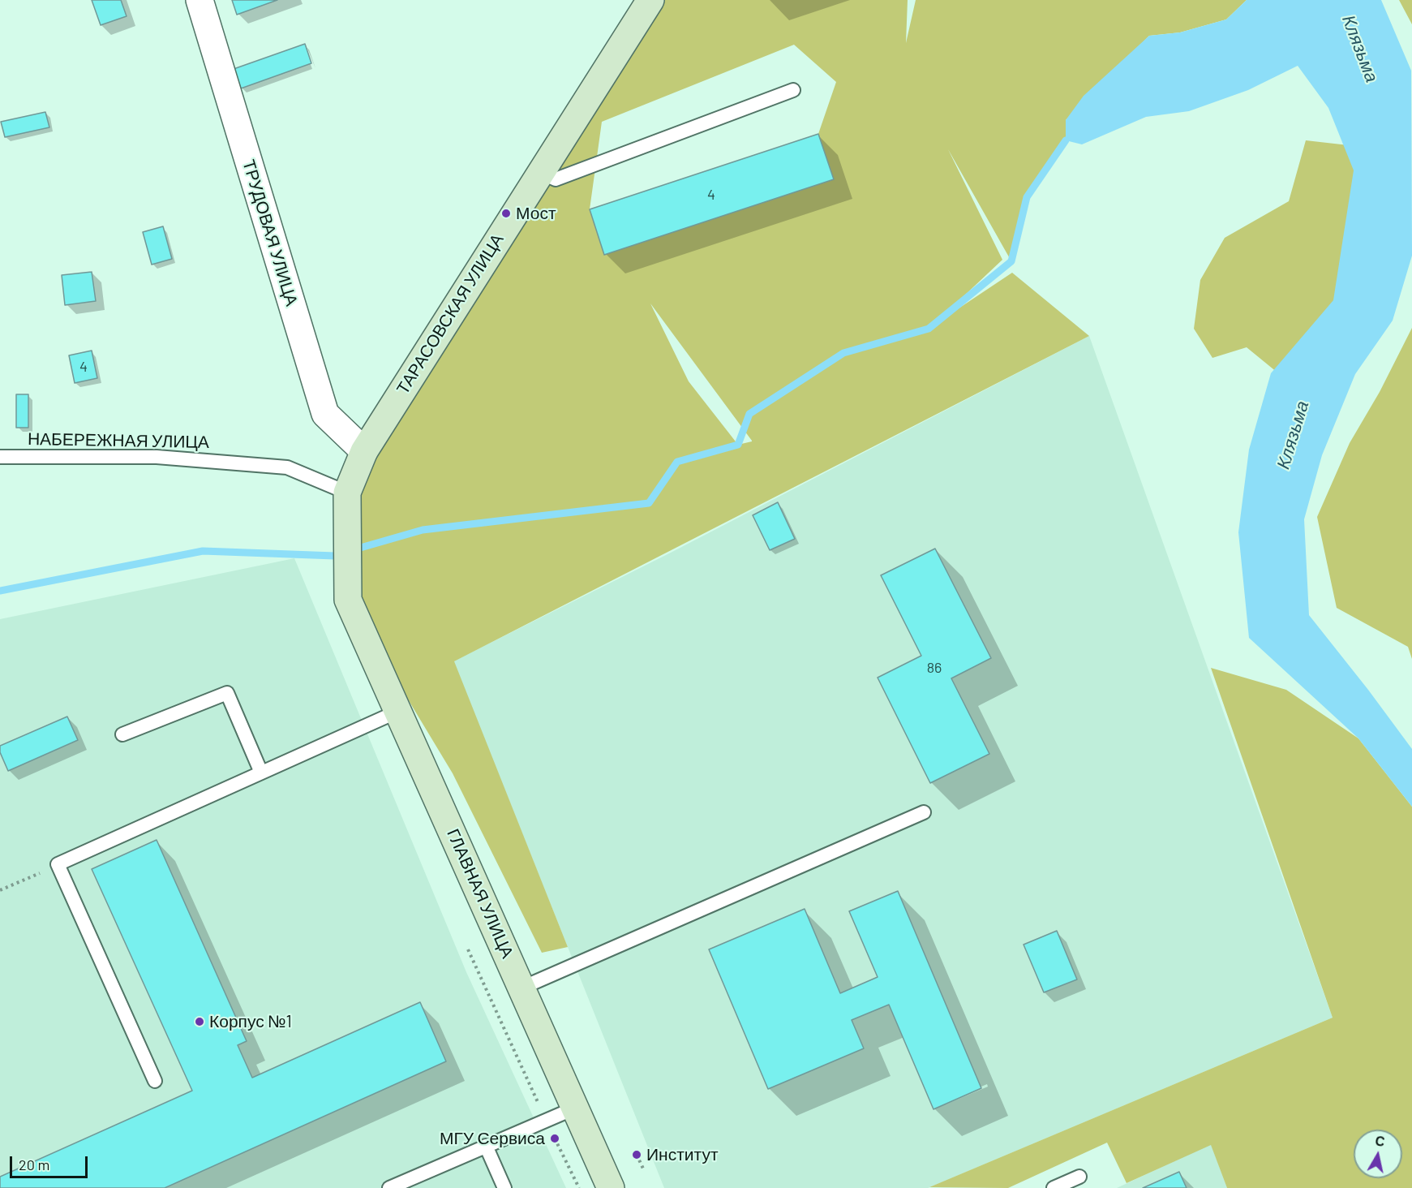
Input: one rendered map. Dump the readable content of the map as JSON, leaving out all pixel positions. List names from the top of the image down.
{
  "streets": {
    "main road": ["ТАРАСОВСКАЯ УЛИЦА", "ГЛАВНАЯ УЛИЦА"],
    "street": ["ТРУДОВАЯ УЛИЦА"],
    "lane": ["НАБЕРЕЖНАЯ УЛИЦА"]
  },
  "crossings": [
    ["ТРУДОВАЯ УЛИЦА", "ТАРАСОВСКАЯ УЛИЦА"],
    ["ТАРАСОВСКАЯ УЛИЦА", "НАБЕРЕЖНАЯ УЛИЦА"],
    ["ТАРАСОВСКАЯ УЛИЦА", "ГЛАВНАЯ УЛИЦА"]
  ],
  "water": ["Клязьма"],
  "places": [
    "Мост",
    "Корпус №1",
    "МГУ Сервиса",
    "Институт"
  ],
  "house_numbers": ["4", "4", "86"],
  "scale_bar": "20 m",
  "north": "top"
}
